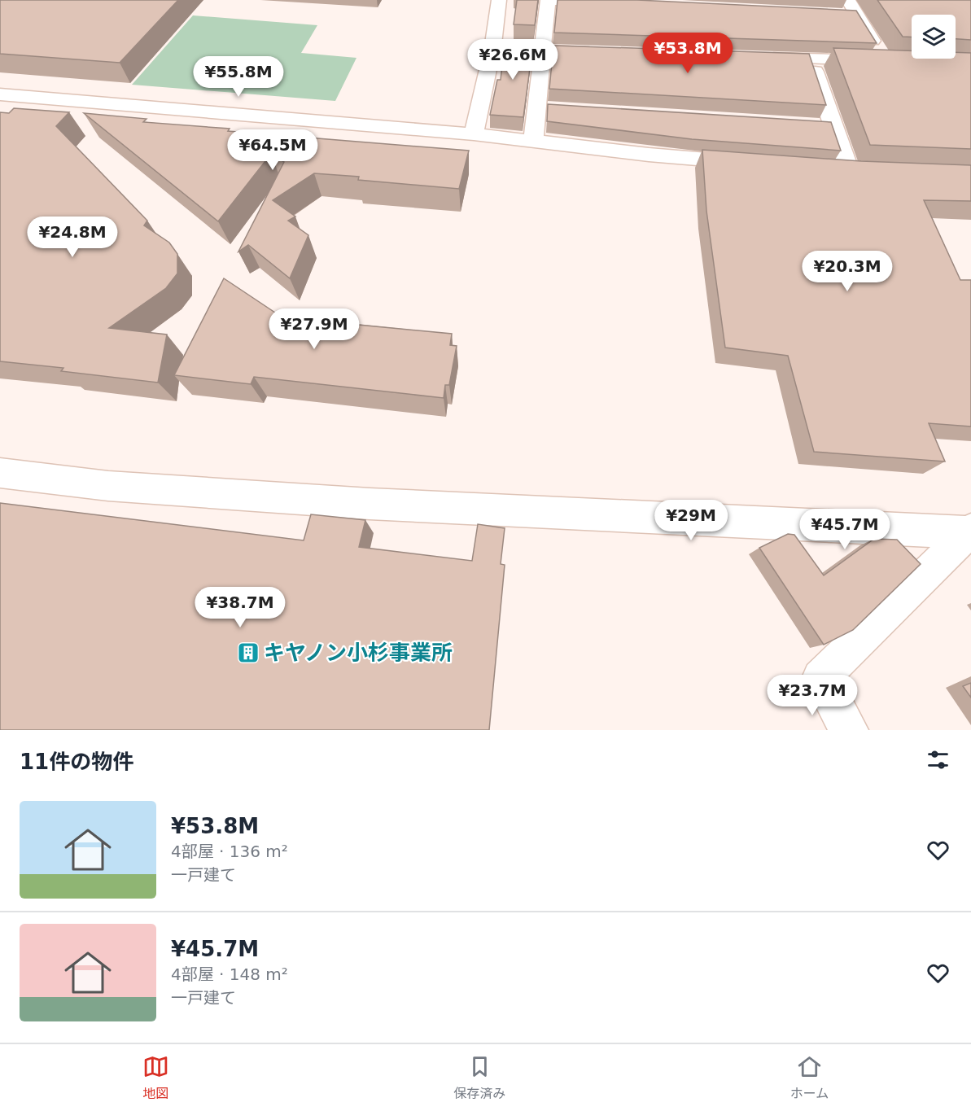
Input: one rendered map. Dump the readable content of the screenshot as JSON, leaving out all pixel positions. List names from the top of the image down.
{
  "places": {
    "building": ["キヤノン小杉事業所"]
  },
  "page": {
    "price": [
      "¥53.8M",
      "¥26.6M",
      "¥55.8M",
      "¥64.5M",
      "¥24.8M",
      "¥20.3M",
      "¥27.9M",
      "¥29M",
      "¥45.7M",
      "¥38.7M",
      "¥23.7M"
    ],
    "heading": "11件の物件",
    "list": [
      {
        "name": "¥53.8M",
        "note": "4部屋 · 136 m² · 一戸建て"
      },
      {
        "name": "¥45.7M",
        "note": "4部屋 · 148 m² · 一戸建て"
      }
    ],
    "tabs": ["地図", "保存済み", "ホーム"]
  }
}
